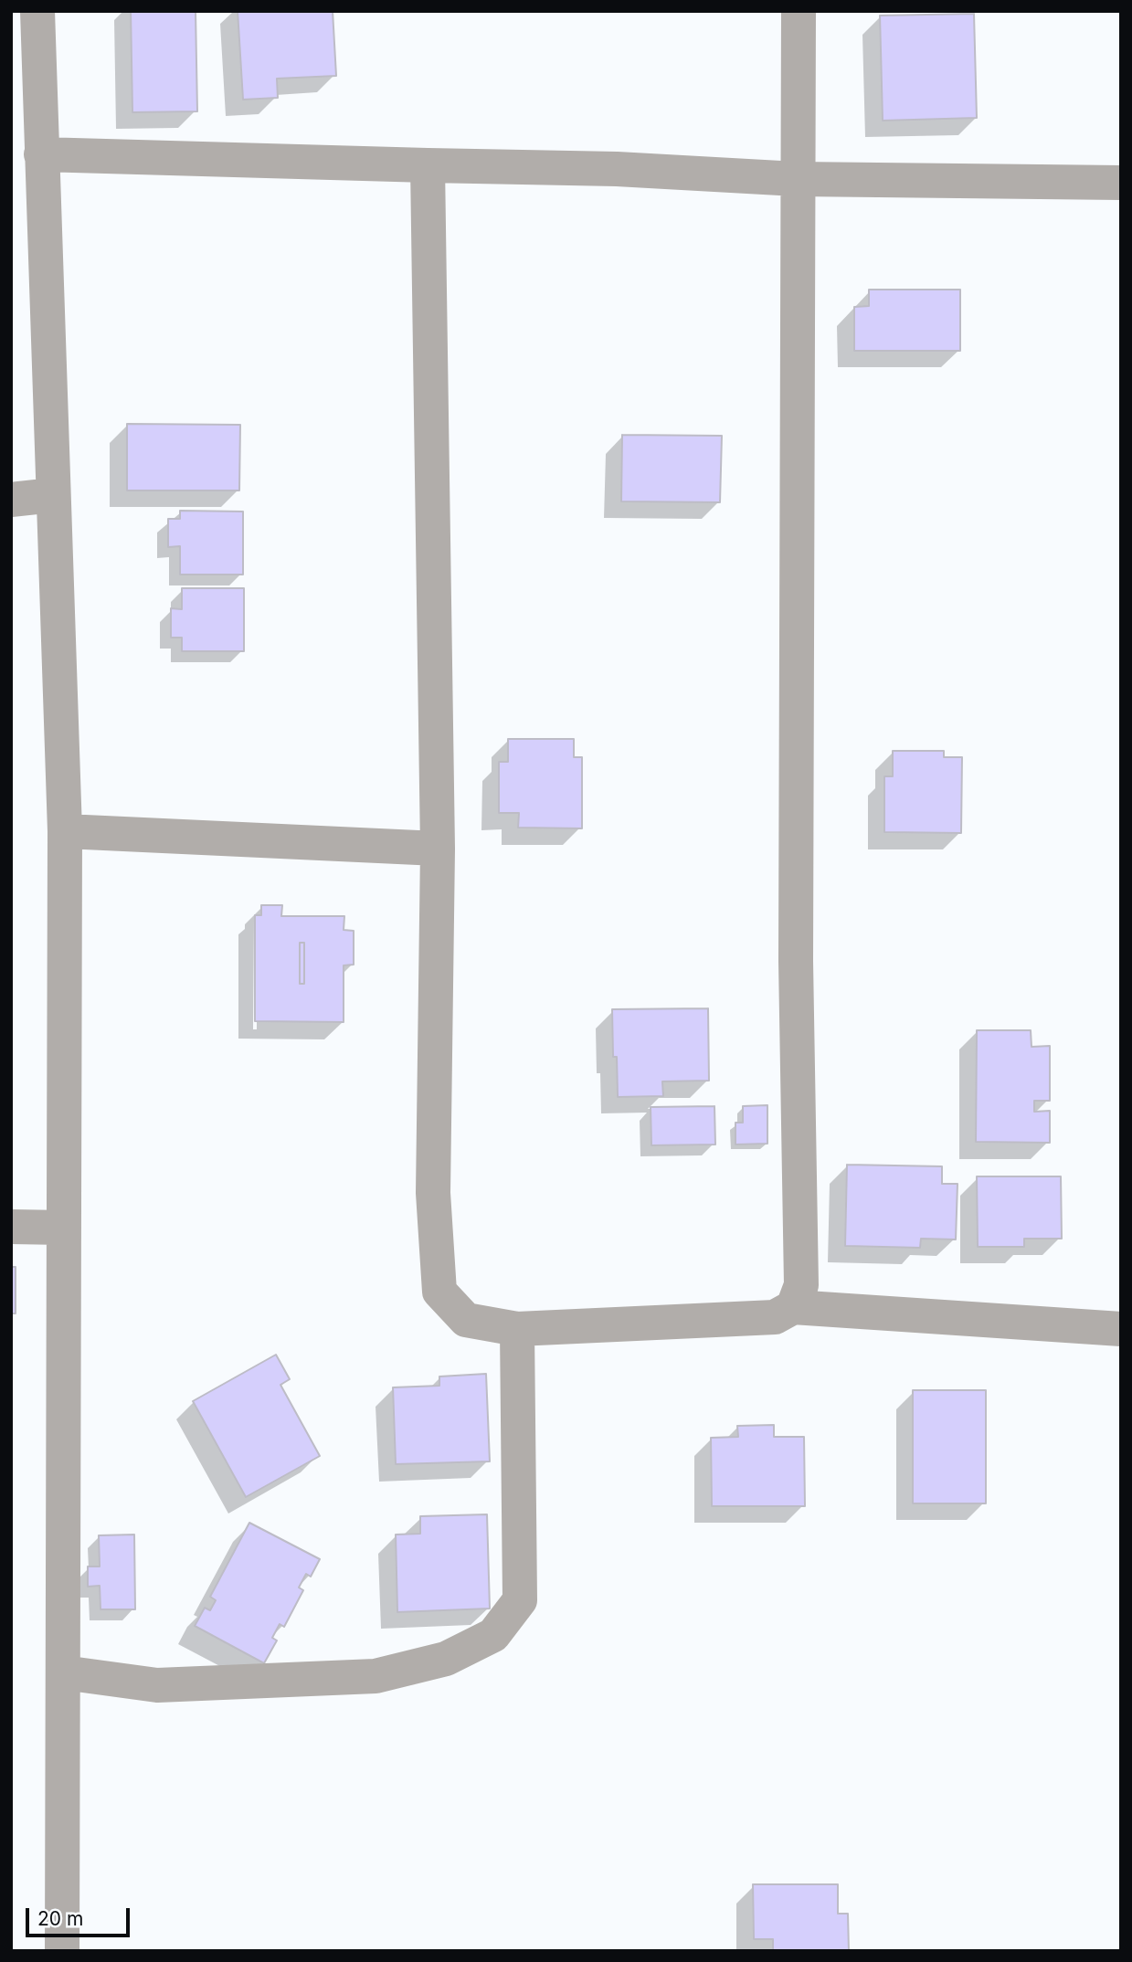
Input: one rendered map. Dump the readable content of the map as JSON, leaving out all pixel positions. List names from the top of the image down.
{
  "scale_bar": "20 m"
}
